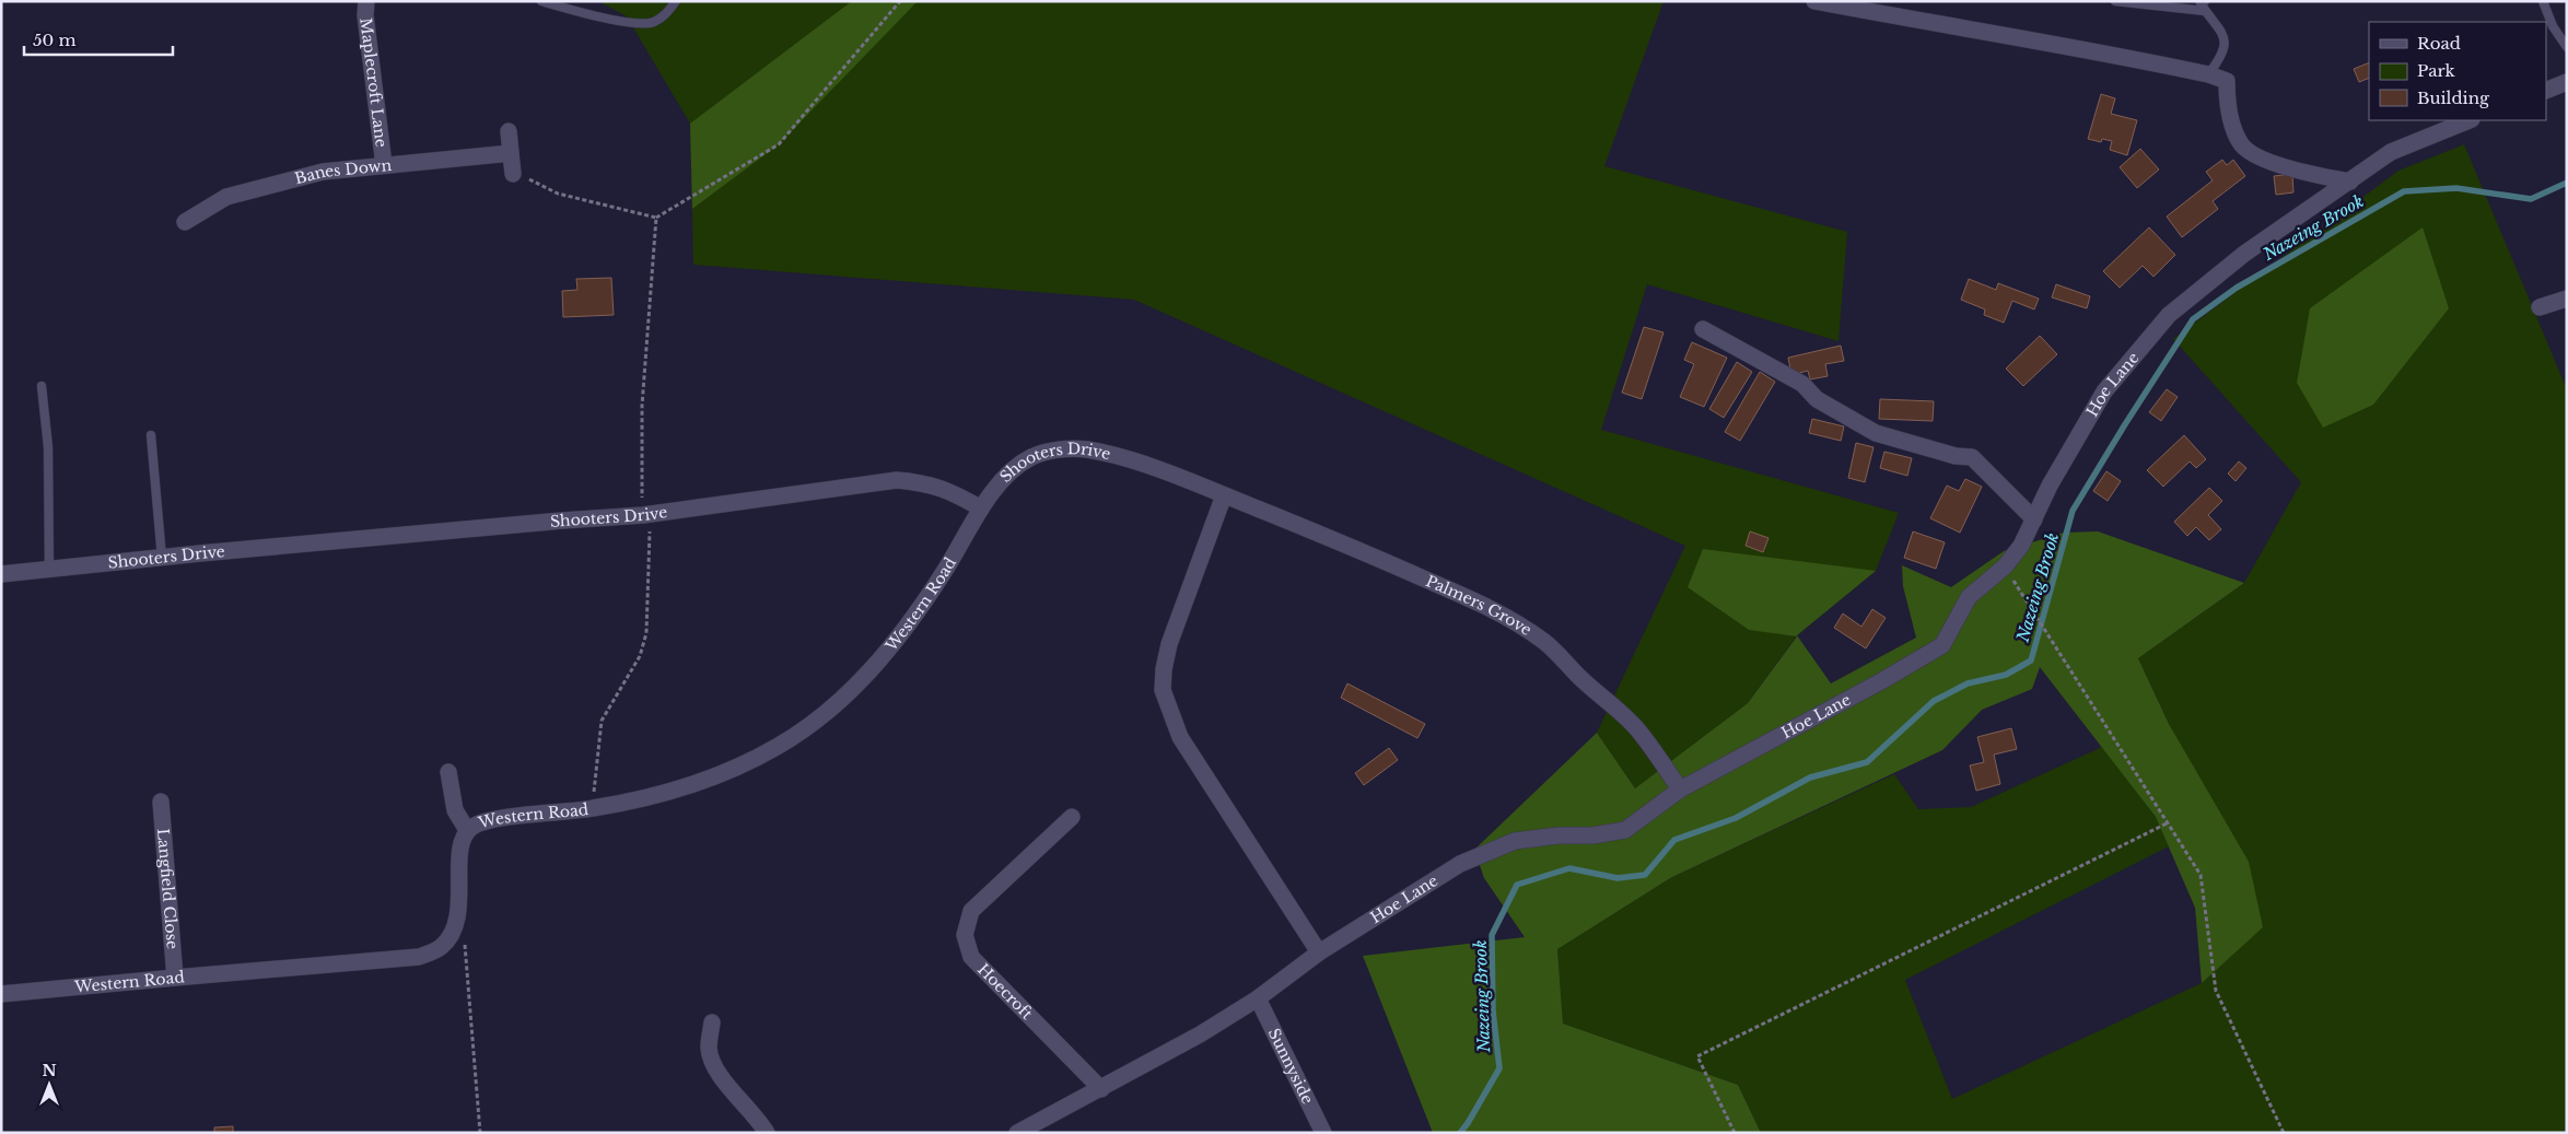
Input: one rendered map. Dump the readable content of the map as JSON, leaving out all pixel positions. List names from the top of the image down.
{
  "streets": {
    "street": [
      "Maplecroft Lane",
      "Banes Down",
      "Hoe Lane",
      "Shooters Drive",
      "Western Road",
      "Palmers Grove",
      "Langfield Close",
      "Hoecroft",
      "Sunnyside"
    ]
  },
  "crossings": [
    ["Maplecroft Lane", "Banes Down"],
    ["Hoe Lane", "Palmers Grove"],
    ["Hoe Lane", "Hoecroft"],
    ["Hoe Lane", "Sunnyside"],
    ["Shooters Drive", "Western Road"],
    ["Shooters Drive", "Palmers Grove"],
    ["Western Road", "Langfield Close"]
  ],
  "water": ["Nazeing Brook"],
  "legend": ["Road", "Park", "Building"],
  "scale_bar": "50 m",
  "north": "top"
}
